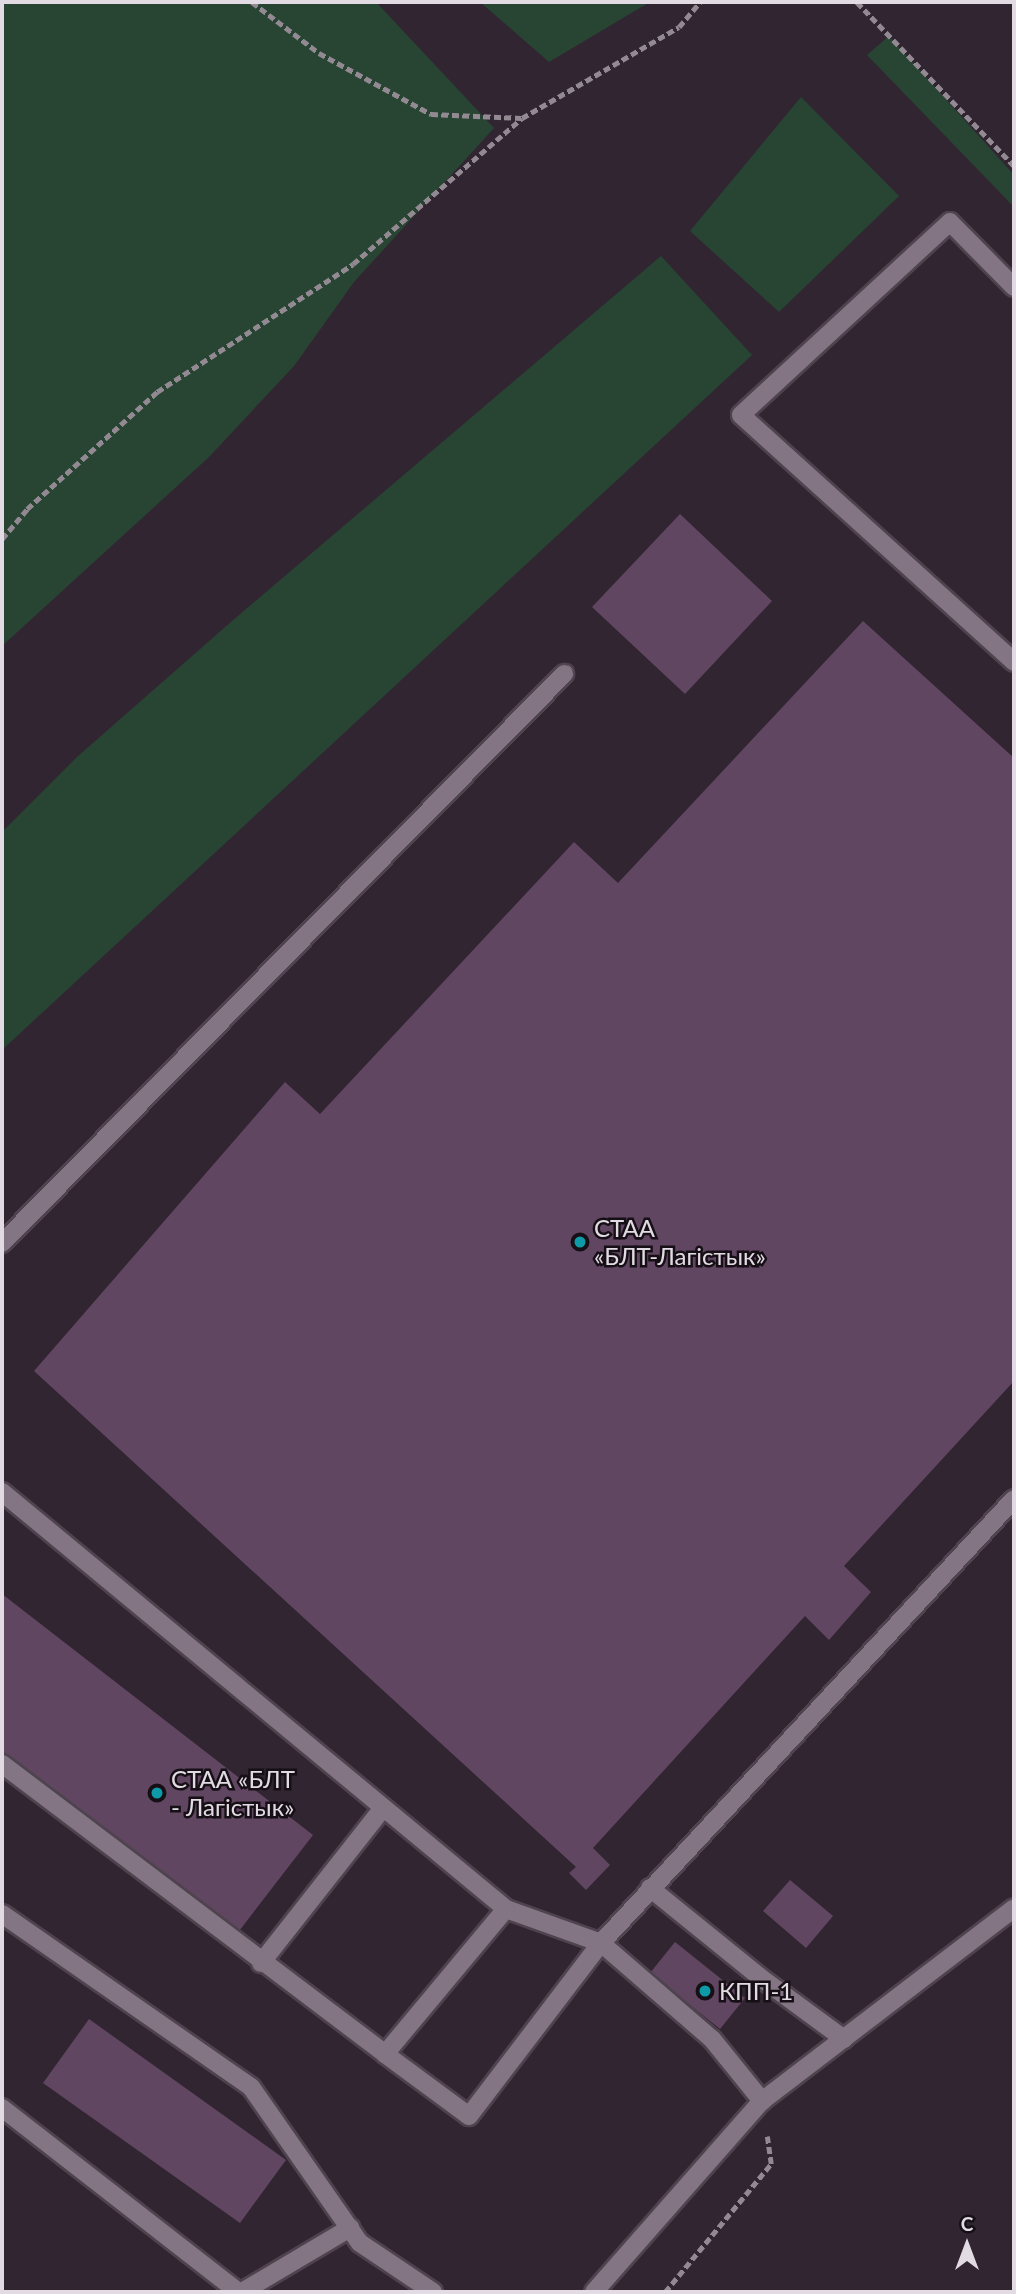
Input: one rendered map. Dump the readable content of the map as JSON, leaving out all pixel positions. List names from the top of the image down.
{
  "places": ["СТАА «БЛТ-Лагістык»", "СТАА «БЛТ - Лагістык»", "КПП-1"],
  "north": "top"
}
